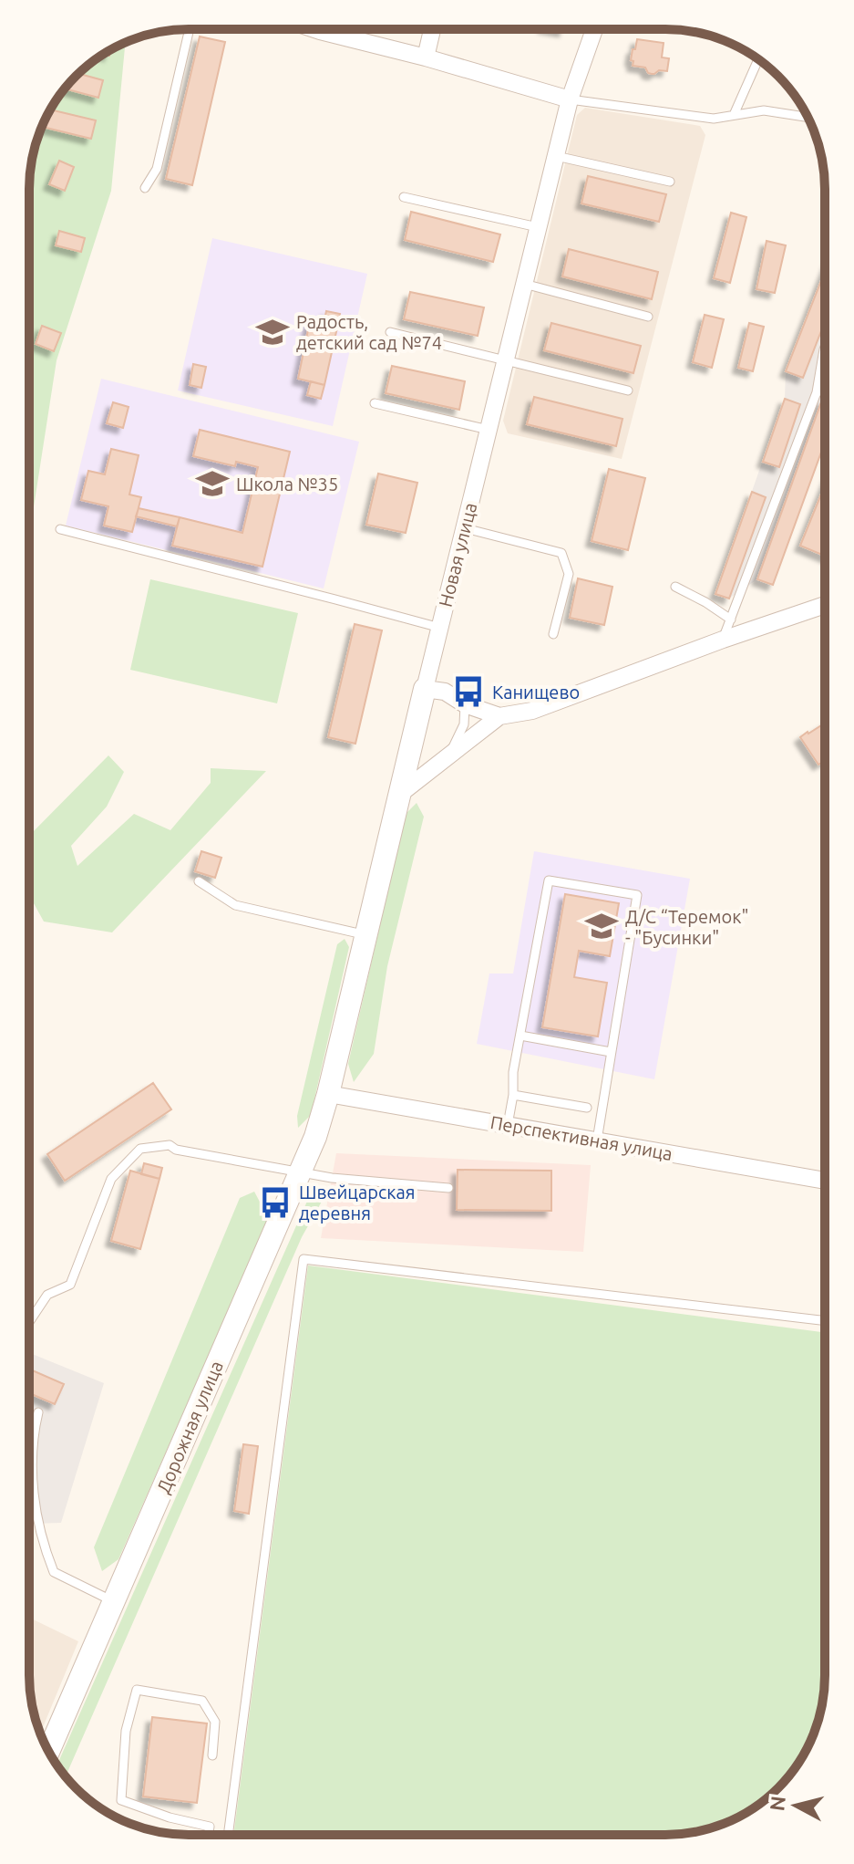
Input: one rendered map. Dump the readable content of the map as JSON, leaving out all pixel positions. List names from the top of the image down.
{
  "streets": {
    "street": ["Новая улица", "Перспективная улица", "Дорожная улица"]
  },
  "crossings": [
    ["Новая улица", "Перспективная улица"],
    ["Новая улица", "Дорожная улица"],
    ["Перспективная улица", "Дорожная улица"]
  ],
  "places": {
    "school or university": ["Радость, детский сад №74", "Школа №35", "Д/С “Теремок\" - \"Бусинки\""],
    "bus stop": ["Канищево", "Швейцарская деревня"]
  },
  "north": "left"
}
